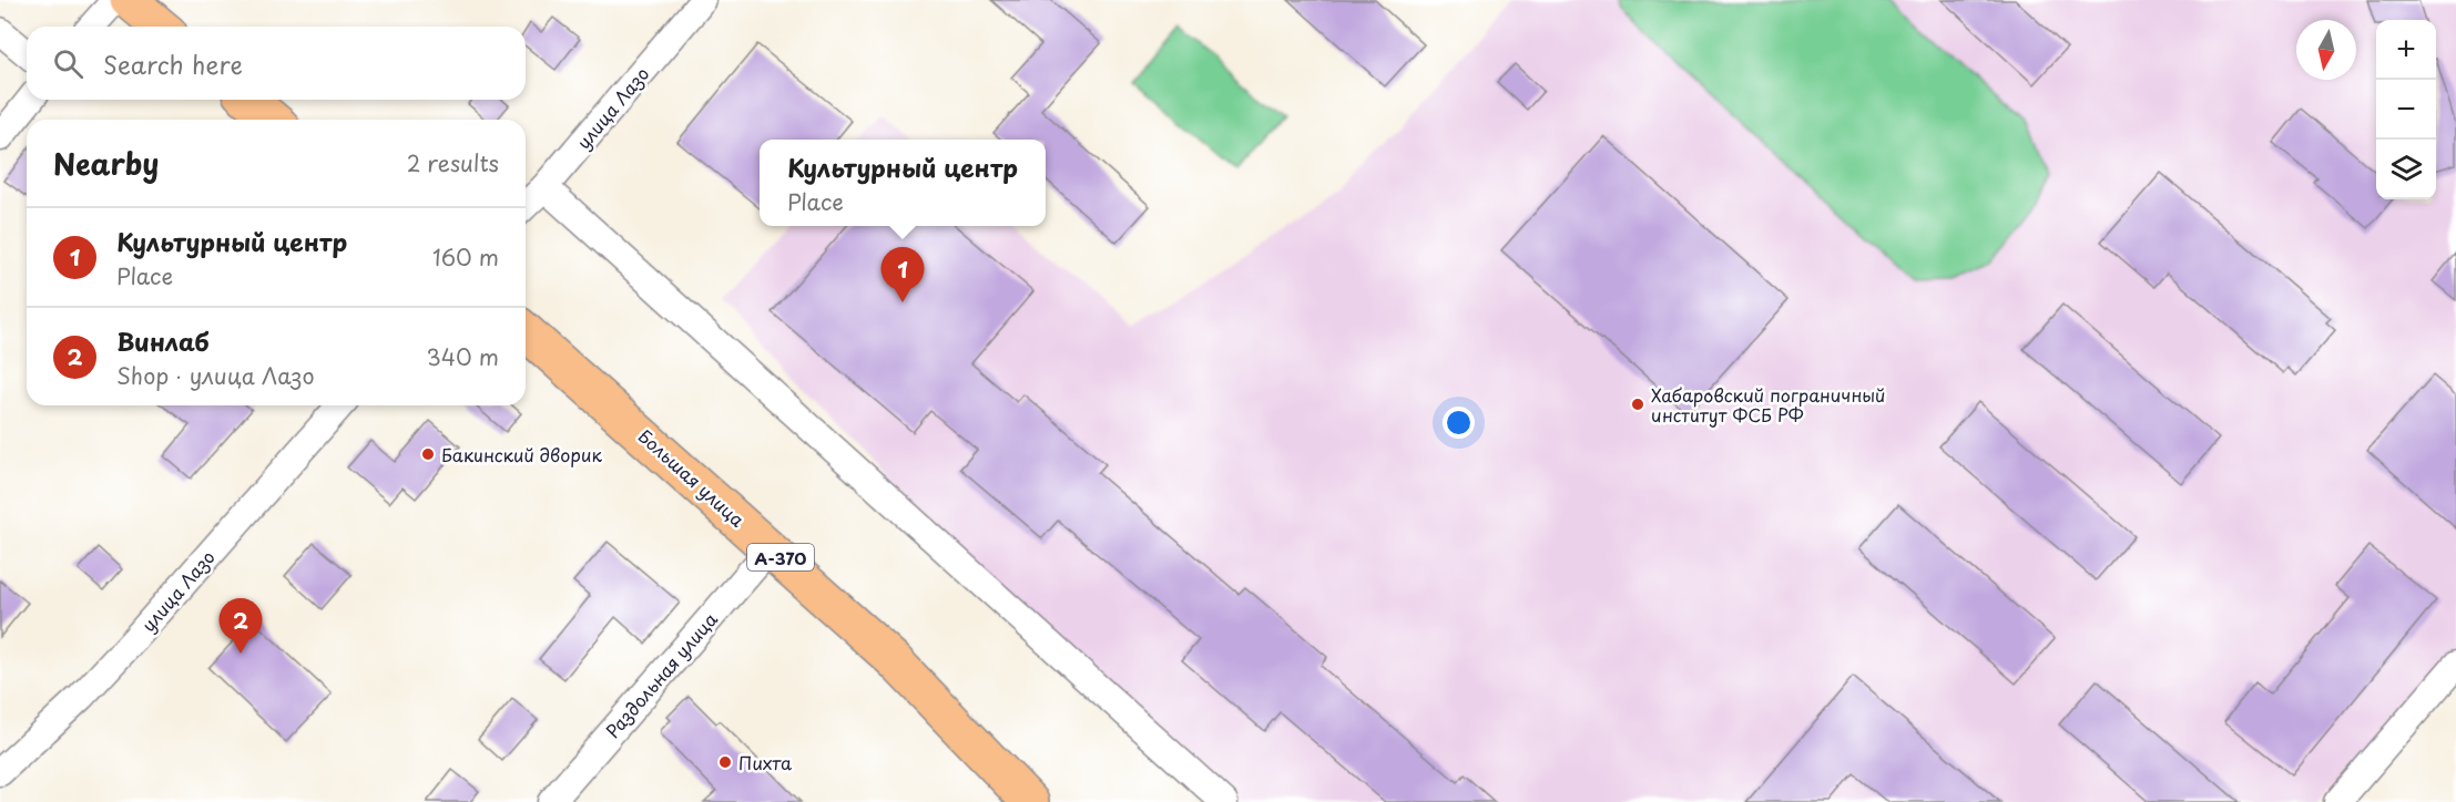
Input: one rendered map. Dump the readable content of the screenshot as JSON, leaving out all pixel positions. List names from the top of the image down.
{
  "streets": {
    "highway": ["Большая улица", "А-370"],
    "street": ["улица Лазо", "Раздольная улица"]
  },
  "crossings": [
    ["Большая улица", "Раздольная улица"]
  ],
  "places": ["Хабаровский пограничный институт ФСБ РФ", "Бакинский дворик", "Пихта"],
  "north": "bottom",
  "page": {
    "map_buttons": ["+", "−"],
    "search": "Search here",
    "heading": ["Nearby", "2 results"],
    "popup": ["Культурный центр", "Place"],
    "list": [
      {
        "mark": "1",
        "name": "Культурный центр",
        "note": "Place",
        "value": "160 m"
      },
      {
        "mark": "2",
        "name": "Винлаб",
        "note": "Shop · улица Лазо",
        "value": "340 m"
      }
    ],
    "pins": ["1", "2"]
  }
}
